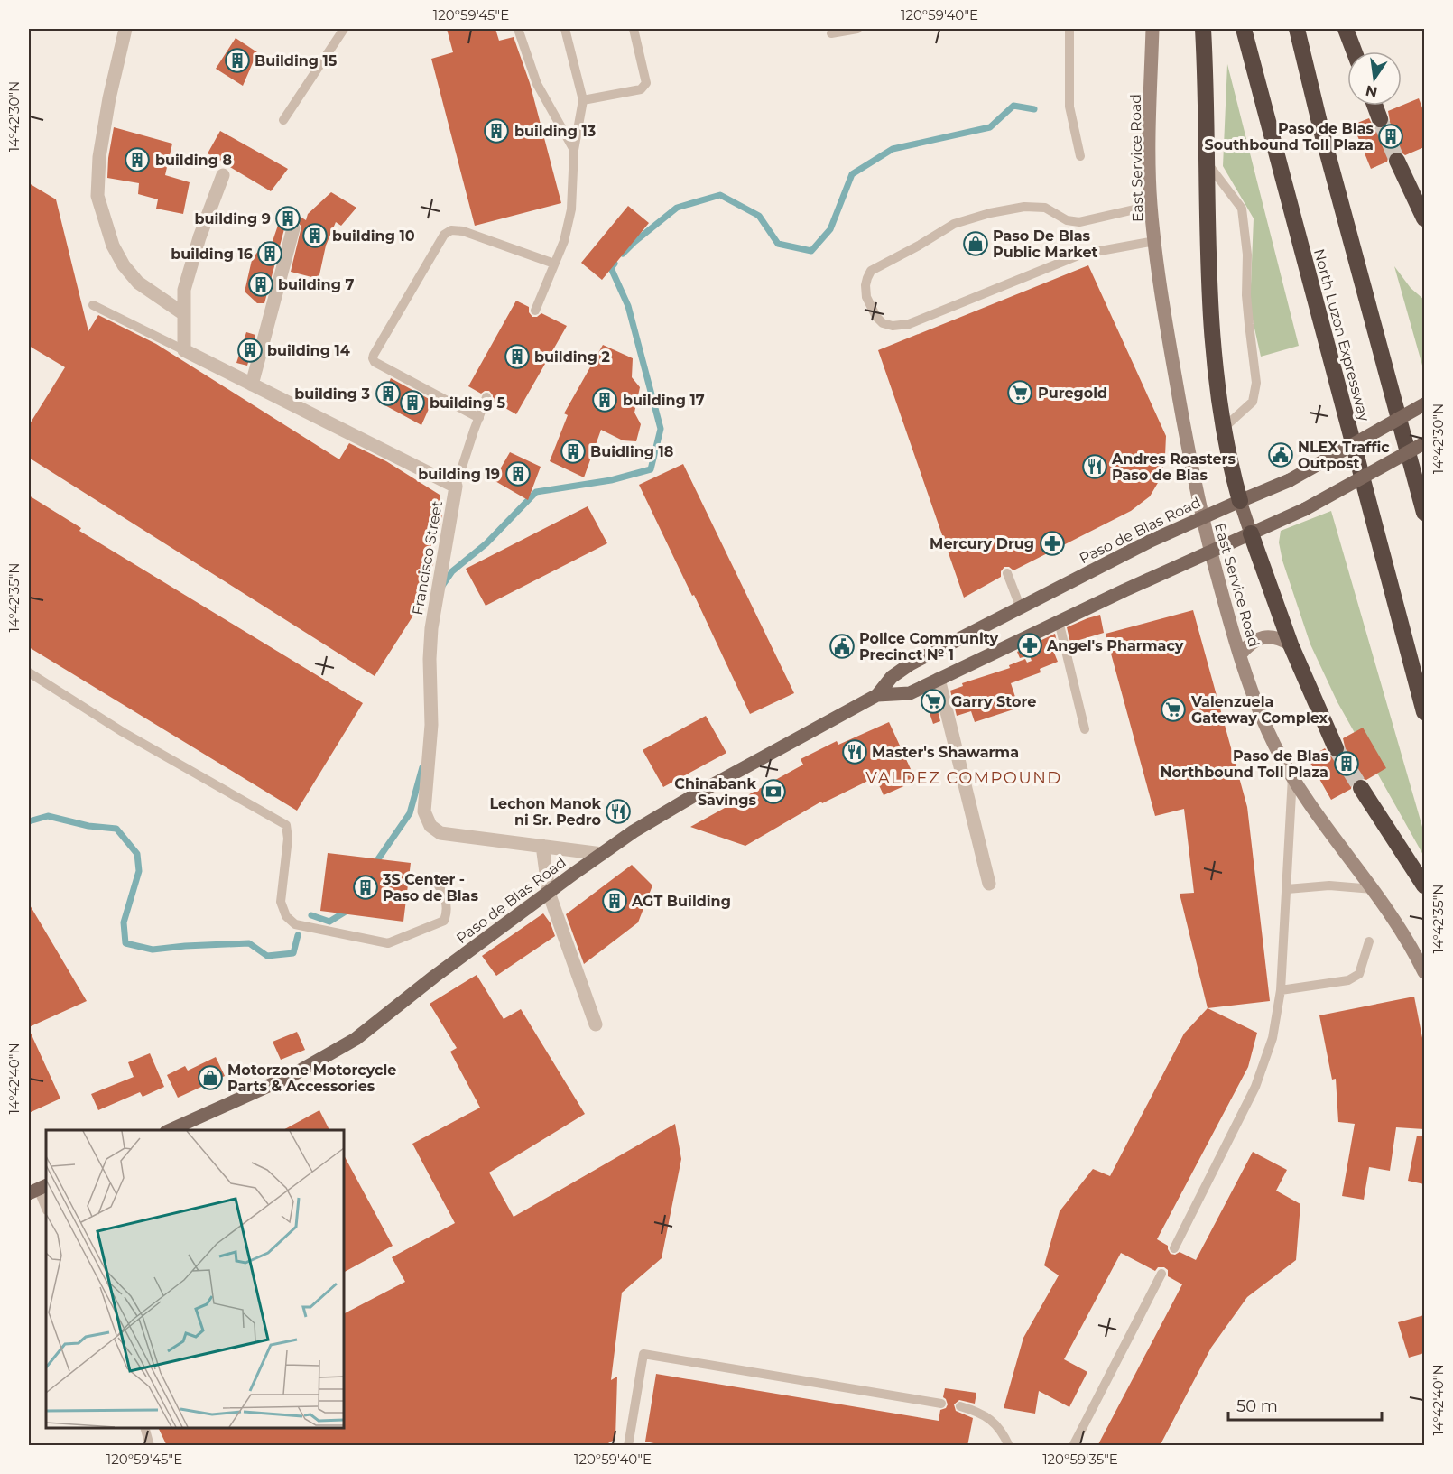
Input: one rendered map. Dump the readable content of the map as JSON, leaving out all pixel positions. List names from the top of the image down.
{
  "streets": {
    "highway": ["North Luzon Expressway"],
    "main road": ["East Service Road", "Paso de Blas Road"],
    "street": ["Francisco Street"]
  },
  "crossings": [
    ["East Service Road", "Paso de Blas Road"],
    ["Paso de Blas Road", "Francisco Street"]
  ],
  "districts": ["VALDEZ COMPOUND"],
  "places": {
    "building": [
      "Building 15",
      "building 13",
      "Paso de Blas Southbound Toll Plaza",
      "building 8",
      "building 9",
      "building 10",
      "building 16",
      "building 7",
      "building 14",
      "building 2",
      "building 3",
      "building 17",
      "building 5",
      "Buidling 18",
      "building 19",
      "Paso de Blas Northbound Toll Plaza",
      "3S Center - Paso de Blas",
      "AGT Building"
    ],
    "shop": ["Paso De Blas Public Market", "Motorzone Motorcycle Parts & Accessories"],
    "supermarket": ["Puregold", "Garry Store", "Valenzuela Gateway Complex"],
    "public building": ["NLEX Traffic Outpost", "Police Community Precinct № 1"],
    "restaurant": ["Andres Roasters Paso de Blas", "Master's Shawarma", "Lechon Manok ni Sr. Pedro"],
    "pharmacy": ["Mercury Drug", "Angel's Pharmacy"],
    "bank": ["Chinabank Savings"]
  },
  "scale_bar": "50 m",
  "north": "bottom",
  "coordinates": [
    "120°59'45\"E",
    "120°59'40\"E",
    "14°42'30\"N",
    "14°42'35\"N",
    "14°42'40\"N",
    "120°59'35\"E"
  ]
}
